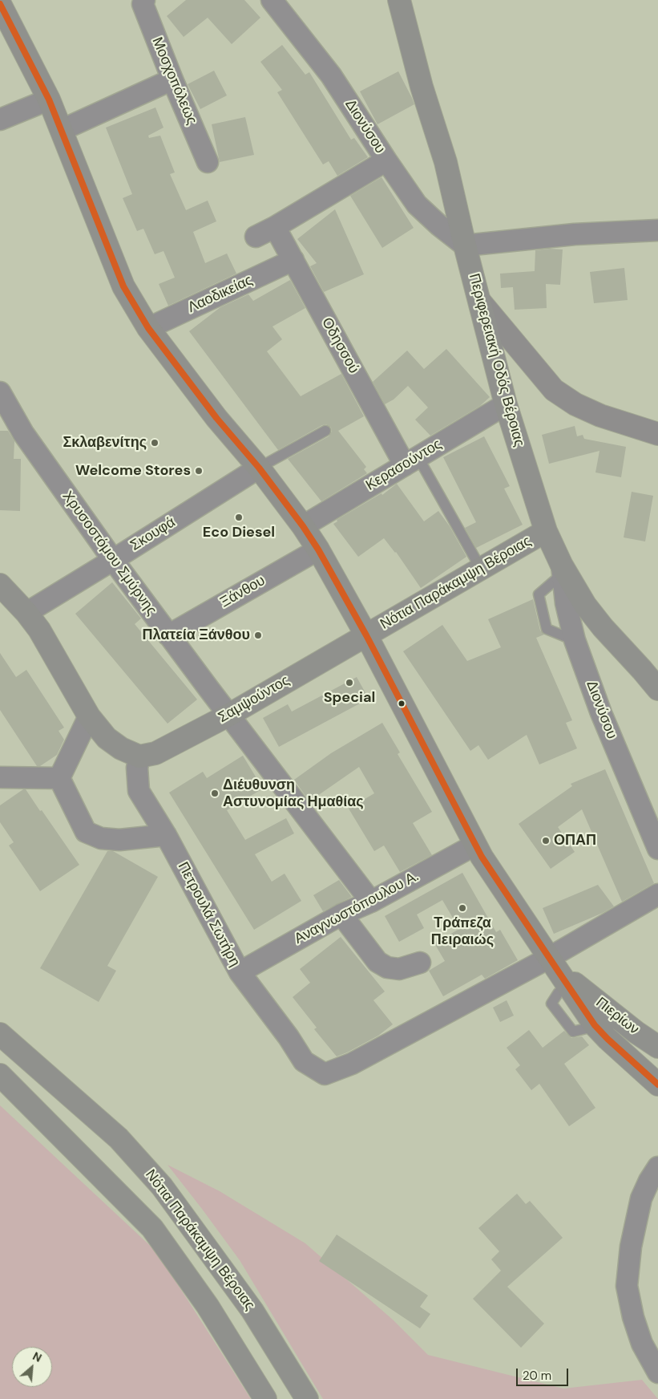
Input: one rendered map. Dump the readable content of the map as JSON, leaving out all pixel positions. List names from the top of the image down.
{
  "streets": {
    "main road": [
      "Περιφερειακή Οδός Βέροιας",
      "Νότια Παράκαμψη Βέροιας",
      "Σαμψούντος",
      "Πιερίων"
    ],
    "street": [
      "Μοσχοπόλεως",
      "Διονύσου",
      "Λαοδικείας",
      "Οδησσού",
      "Κερασούντος",
      "Σκουφά",
      "Χρυσοστόμου Σμύρνης",
      "Ξάνθου",
      "Αναγνωστόπουλου Α.",
      "Πετρουλά Σωτήρη"
    ]
  },
  "crossings": [
    ["Διονύσου", "Περιφερειακή Οδός Βέροιας"],
    ["Λαοδικείας", "Οδησσού"],
    ["Λαοδικείας", "Πιερίων"],
    ["Οδησσού", "Κερασούντος"],
    ["Περιφερειακή Οδός Βέροιας", "Κερασούντος"],
    ["Περιφερειακή Οδός Βέροιας", "Νότια Παράκαμψη Βέροιας"],
    ["Κερασούντος", "Πιερίων"],
    ["Σκουφά", "Χρυσοστόμου Σμύρνης"],
    ["Σκουφά", "Πιερίων"],
    ["Χρυσοστόμου Σμύρνης", "Ξάνθου"],
    ["Χρυσοστόμου Σμύρνης", "Σαμψούντος"],
    ["Χρυσοστόμου Σμύρνης", "Αναγνωστόπουλου Α."],
    ["Νότια Παράκαμψη Βέροιας", "Σαμψούντος"],
    ["Νότια Παράκαμψη Βέροιας", "Πιερίων"],
    ["Ξάνθου", "Πιερίων"],
    ["Σαμψούντος", "Πετρουλά Σωτήρη"],
    ["Σαμψούντος", "Πιερίων"],
    ["Αναγνωστόπουλου Α.", "Πετρουλά Σωτήρη"],
    ["Αναγνωστόπουλου Α.", "Πιερίων"],
    ["Πετρουλά Σωτήρη", "Πιερίων"]
  ],
  "places": [
    "Σκλαβενίτης",
    "Welcome Stores",
    "Eco Diesel",
    "Πλατεία Ξάνθου",
    "Special",
    "Διέυθυνση Αστυνομίας Ημαθίας",
    "ΟΠΑΠ",
    "Τράπεζα Πειραιώς"
  ],
  "scale_bar": "20 m",
  "north": "top right"
}
